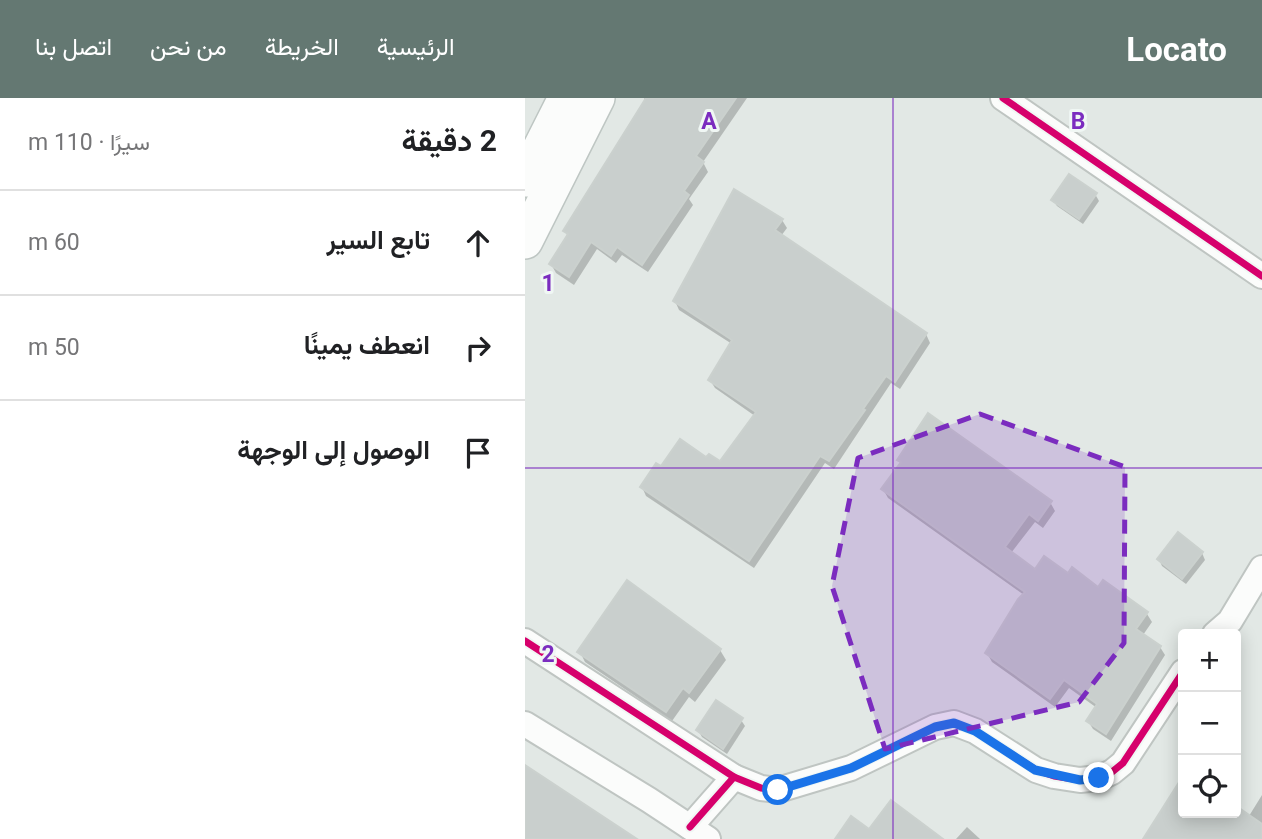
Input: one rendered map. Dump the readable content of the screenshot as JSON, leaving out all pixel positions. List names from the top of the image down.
{
  "page": {
    "header": "Locato",
    "nav": [
      "الرئيسية",
      "الخريطة",
      "من نحن",
      "اتصل بنا"
    ],
    "heading": ["2 دقيقة", "سيرًا · 110 m"],
    "list": [
      ["تابع السير", "60 m"],
      ["انعطف يمينًا", "50 m"],
      "الوصول إلى الوجهة"
    ],
    "map_buttons": ["+", "−"]
  },
  "grid": {
    "columns": ["A", "B"],
    "rows": ["1", "2"]
  }
}
